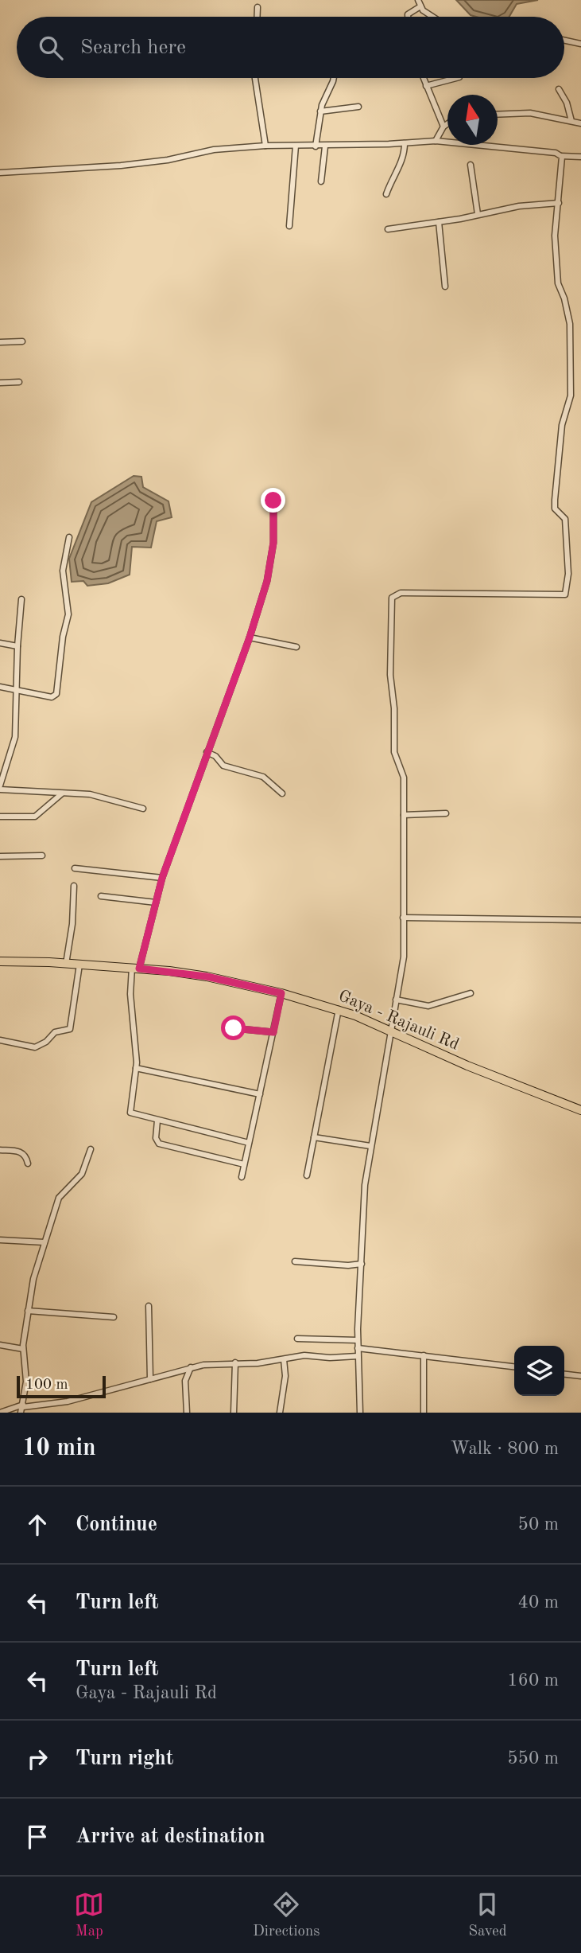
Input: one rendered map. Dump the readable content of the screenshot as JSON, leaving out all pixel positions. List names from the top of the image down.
{
  "streets": {
    "main road": ["Gaya - Rajauli Rd"]
  },
  "scale_bar": "100 m",
  "north": "top",
  "page": {
    "search": "Search here",
    "scale": "100 m",
    "heading": ["10 min", "Walk · 800 m"],
    "list": [
      ["Continue", "50 m"],
      ["Turn left", "40 m"],
      ["Turn left", "Gaya - Rajauli Rd", "160 m"],
      ["Turn right", "550 m"],
      "Arrive at destination"
    ],
    "nav": ["Map", "Directions", "Saved"]
  }
}
